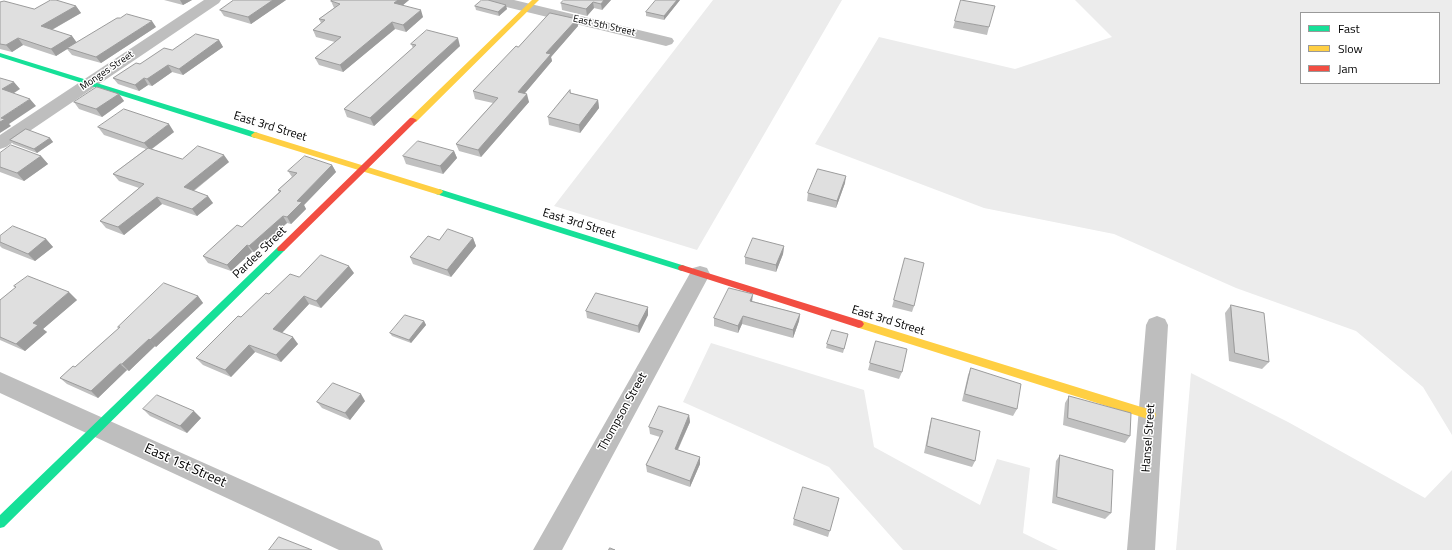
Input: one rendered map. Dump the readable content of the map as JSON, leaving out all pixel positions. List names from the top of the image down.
{
  "streets": {
    "street": [
      "East 5th Street",
      "Monges Street",
      "East 3rd Street",
      "Pardee Street",
      "Thompson Street",
      "Hansel Street",
      "East 1st Street"
    ]
  },
  "crossings": [
    ["East 5th Street", "Pardee Street"],
    ["Monges Street", "East 3rd Street"],
    ["East 3rd Street", "Pardee Street"],
    ["East 3rd Street", "Thompson Street"],
    ["East 3rd Street", "Hansel Street"],
    ["Pardee Street", "East 1st Street"]
  ],
  "legend": ["Fast", "Slow", "Jam"]
}
